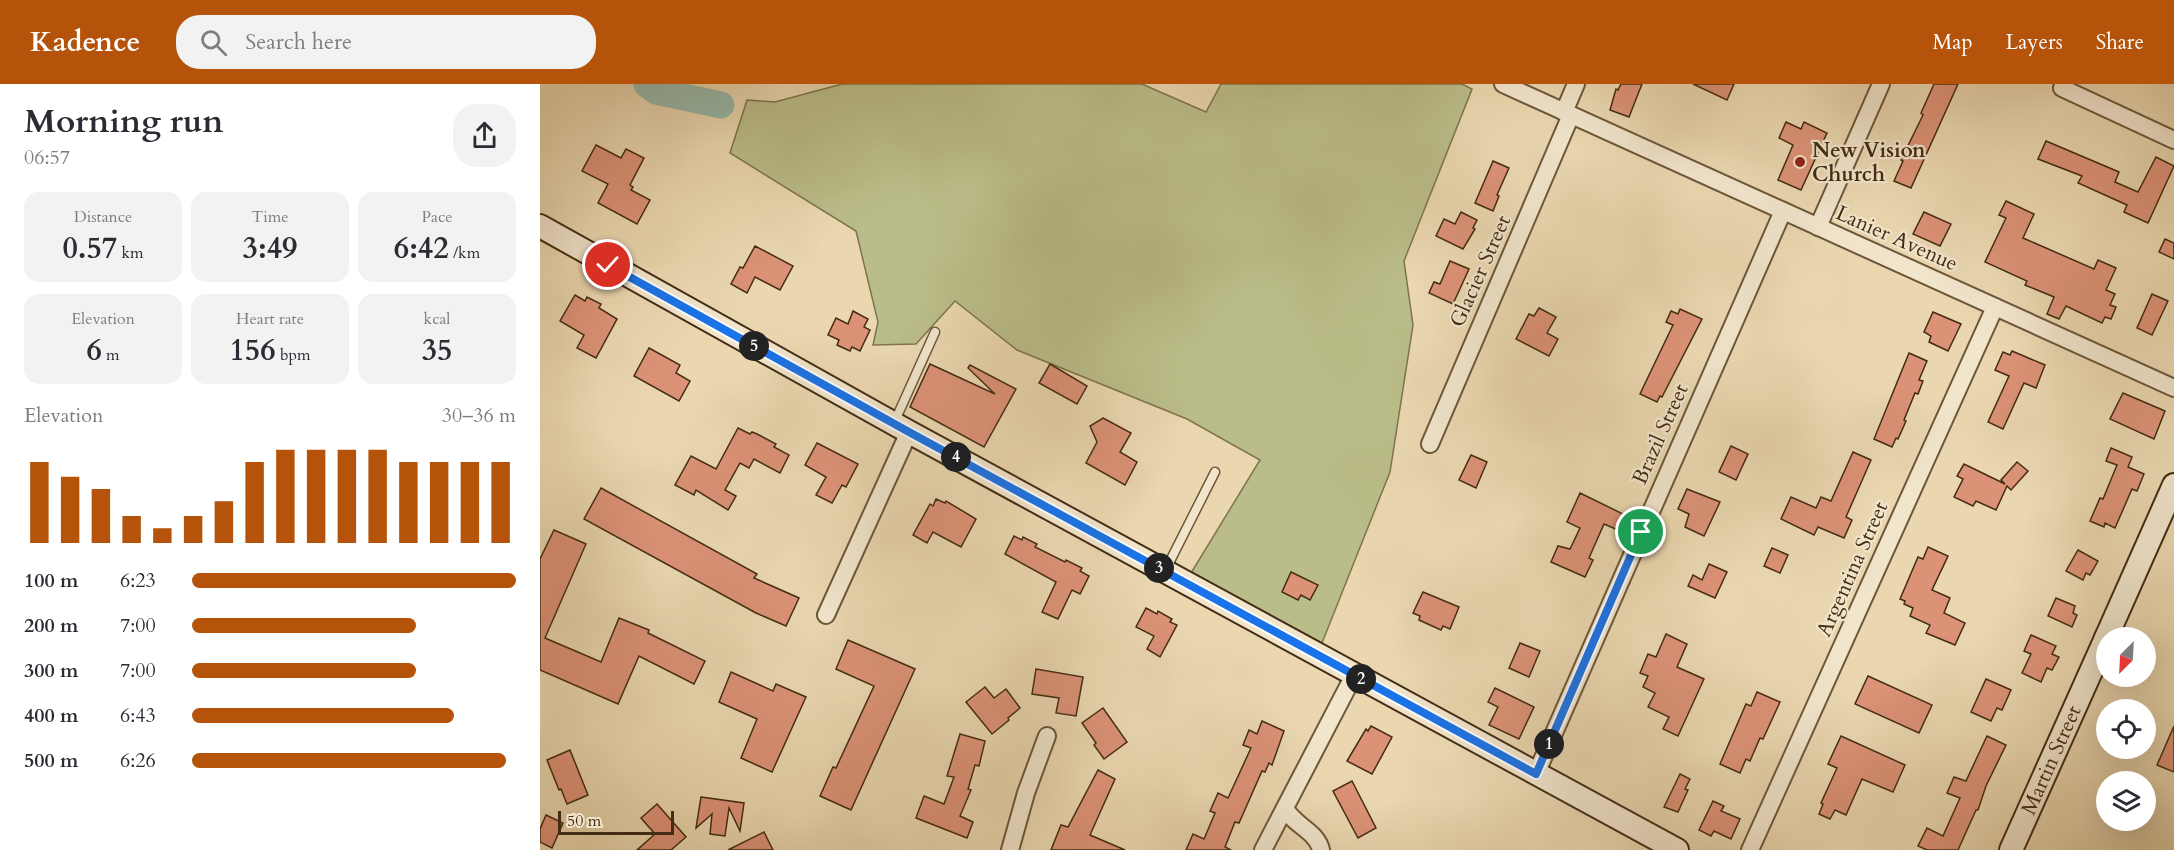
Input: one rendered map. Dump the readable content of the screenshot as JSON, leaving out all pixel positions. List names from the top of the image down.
{
  "streets": {
    "main road": ["Martin Street"],
    "street": [
      "Lanier Avenue",
      "Glacier Street",
      "Brazil Street",
      "Argentina Street"
    ]
  },
  "crossings": [
    ["Lanier Avenue", "Glacier Street"],
    ["Lanier Avenue", "Brazil Street"],
    ["Lanier Avenue", "Argentina Street"]
  ],
  "places": ["New Vision Church"],
  "scale_bar": "50 m",
  "north": "bottom left",
  "page": {
    "header": "Kadence",
    "search": "Search here",
    "nav": ["Map", "Layers", "Share"],
    "heading": ["Morning run", "06:57"],
    "stats": [
      ["Distance", "0.57 km"],
      ["Time", "3:49"],
      ["Pace", "6:42 /km"],
      ["Elevation", "6 m"],
      ["Heart rate", "156 bpm"],
      ["kcal", "35"]
    ],
    "pins": [
      "5",
      "4",
      "3",
      "2",
      "1"
    ],
    "chart": ["Elevation", "30–36 m"],
    "list": [
      {
        "name": "100 m",
        "note": "6:23"
      },
      {
        "name": "200 m",
        "note": "7:00"
      },
      {
        "name": "300 m",
        "note": "7:00"
      },
      {
        "name": "400 m",
        "note": "6:43"
      },
      {
        "name": "500 m",
        "note": "6:26"
      }
    ],
    "scale": "50 m"
  }
}
